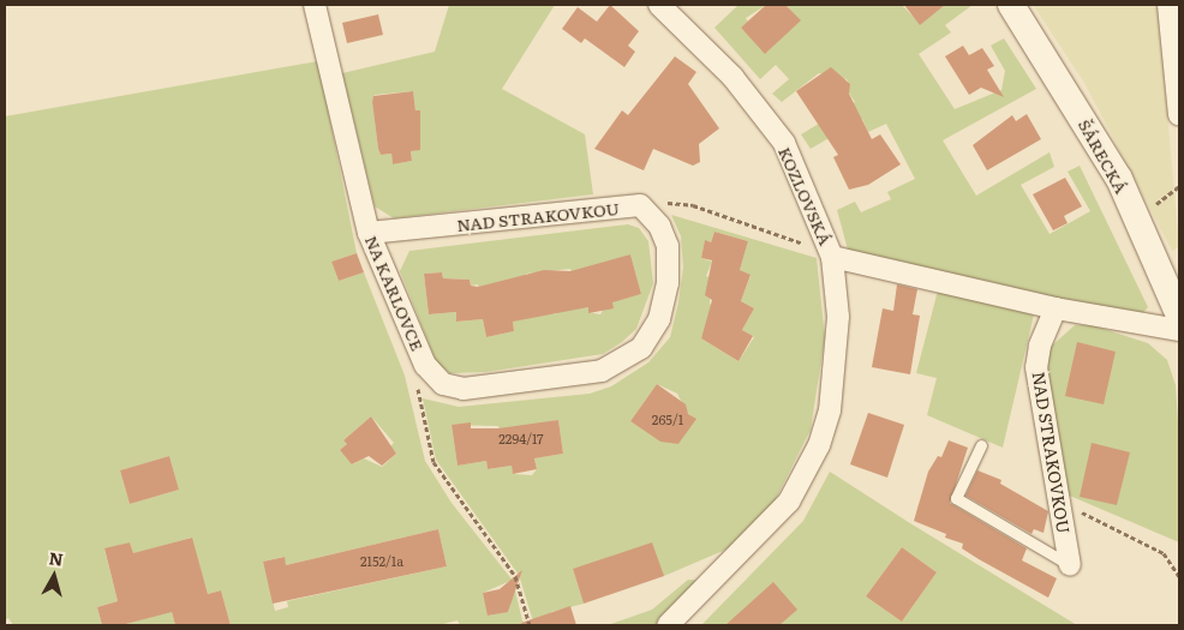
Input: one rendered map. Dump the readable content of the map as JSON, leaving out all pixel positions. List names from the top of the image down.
{
  "streets": {
    "street": [
      "ŠÁRECKÁ",
      "KOZLOVSKÁ",
      "NAD STRAKOVKOU",
      "NA KARLOVCE"
    ]
  },
  "crossings": [
    ["NAD STRAKOVKOU", "NA KARLOVCE"]
  ],
  "house_numbers": ["265/1", "2294/17", "2152/1a"],
  "north": "top"
}
